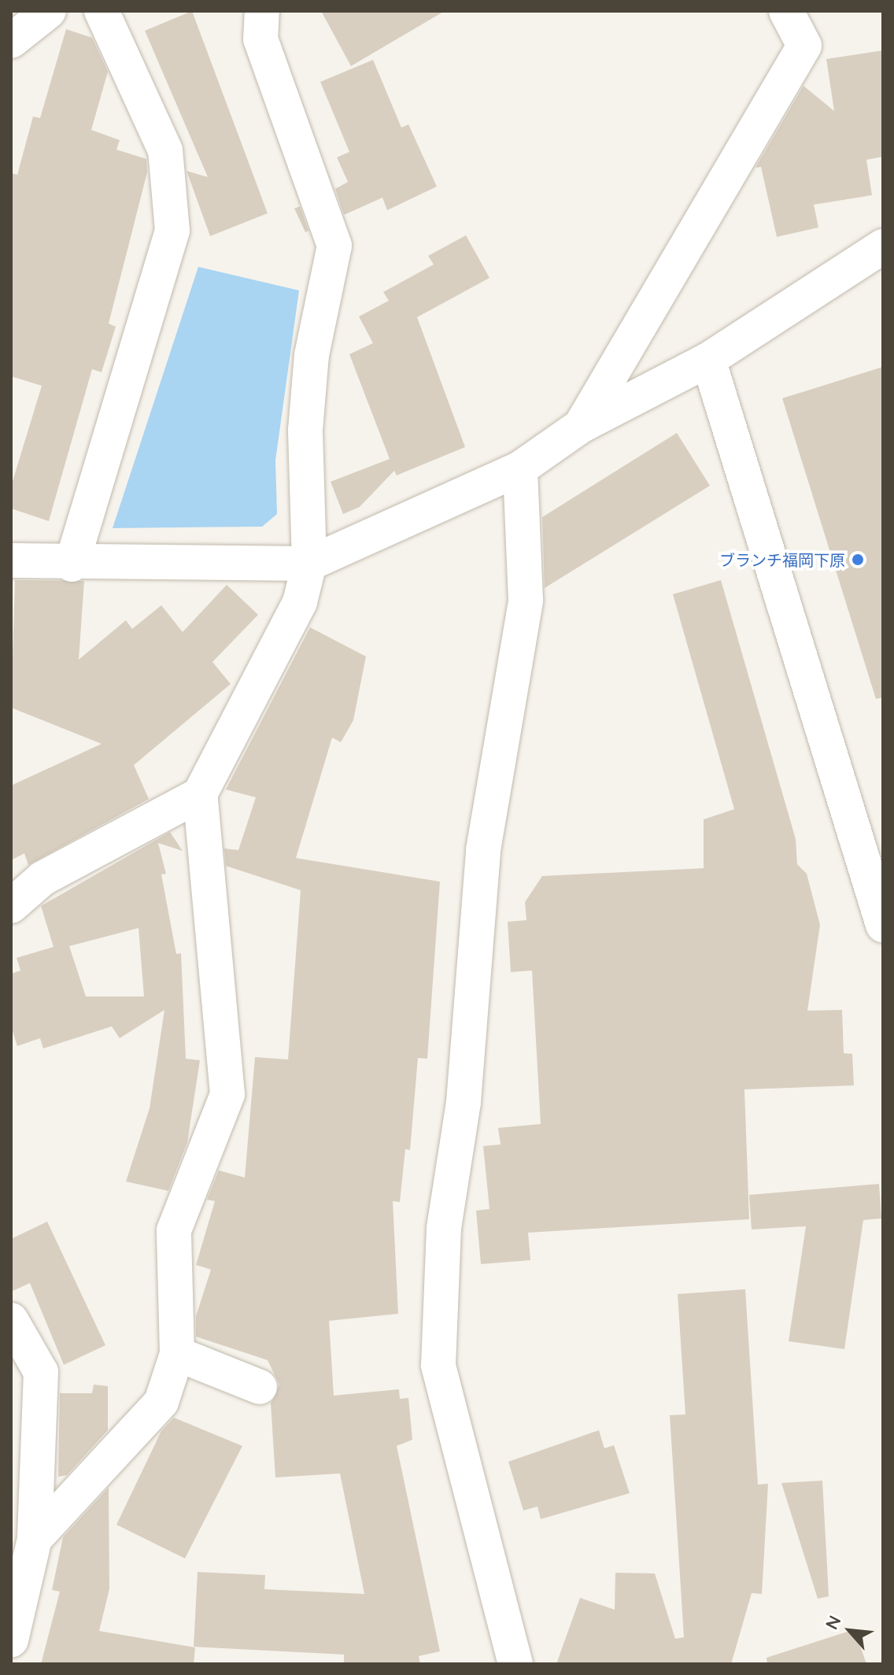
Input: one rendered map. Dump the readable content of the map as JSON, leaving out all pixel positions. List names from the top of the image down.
{
  "places": ["ブランチ福岡下原"],
  "north": "top left"
}
